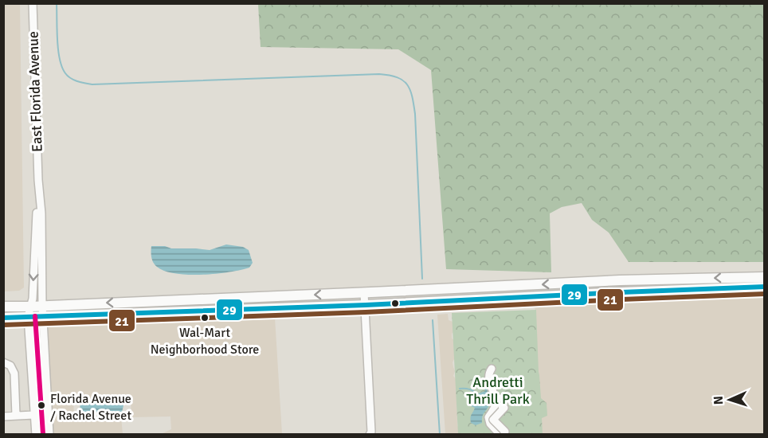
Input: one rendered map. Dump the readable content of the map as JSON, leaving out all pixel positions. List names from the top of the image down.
{
  "streets": {
    "street": ["East Florida Avenue"]
  },
  "parks": ["Andretti Thrill Park"],
  "places": ["Wal-Mart Neighborhood Store", "Florida Avenue / Rachel Street"],
  "lines": ["transit line 29", "transit line 21"],
  "north": "left"
}
